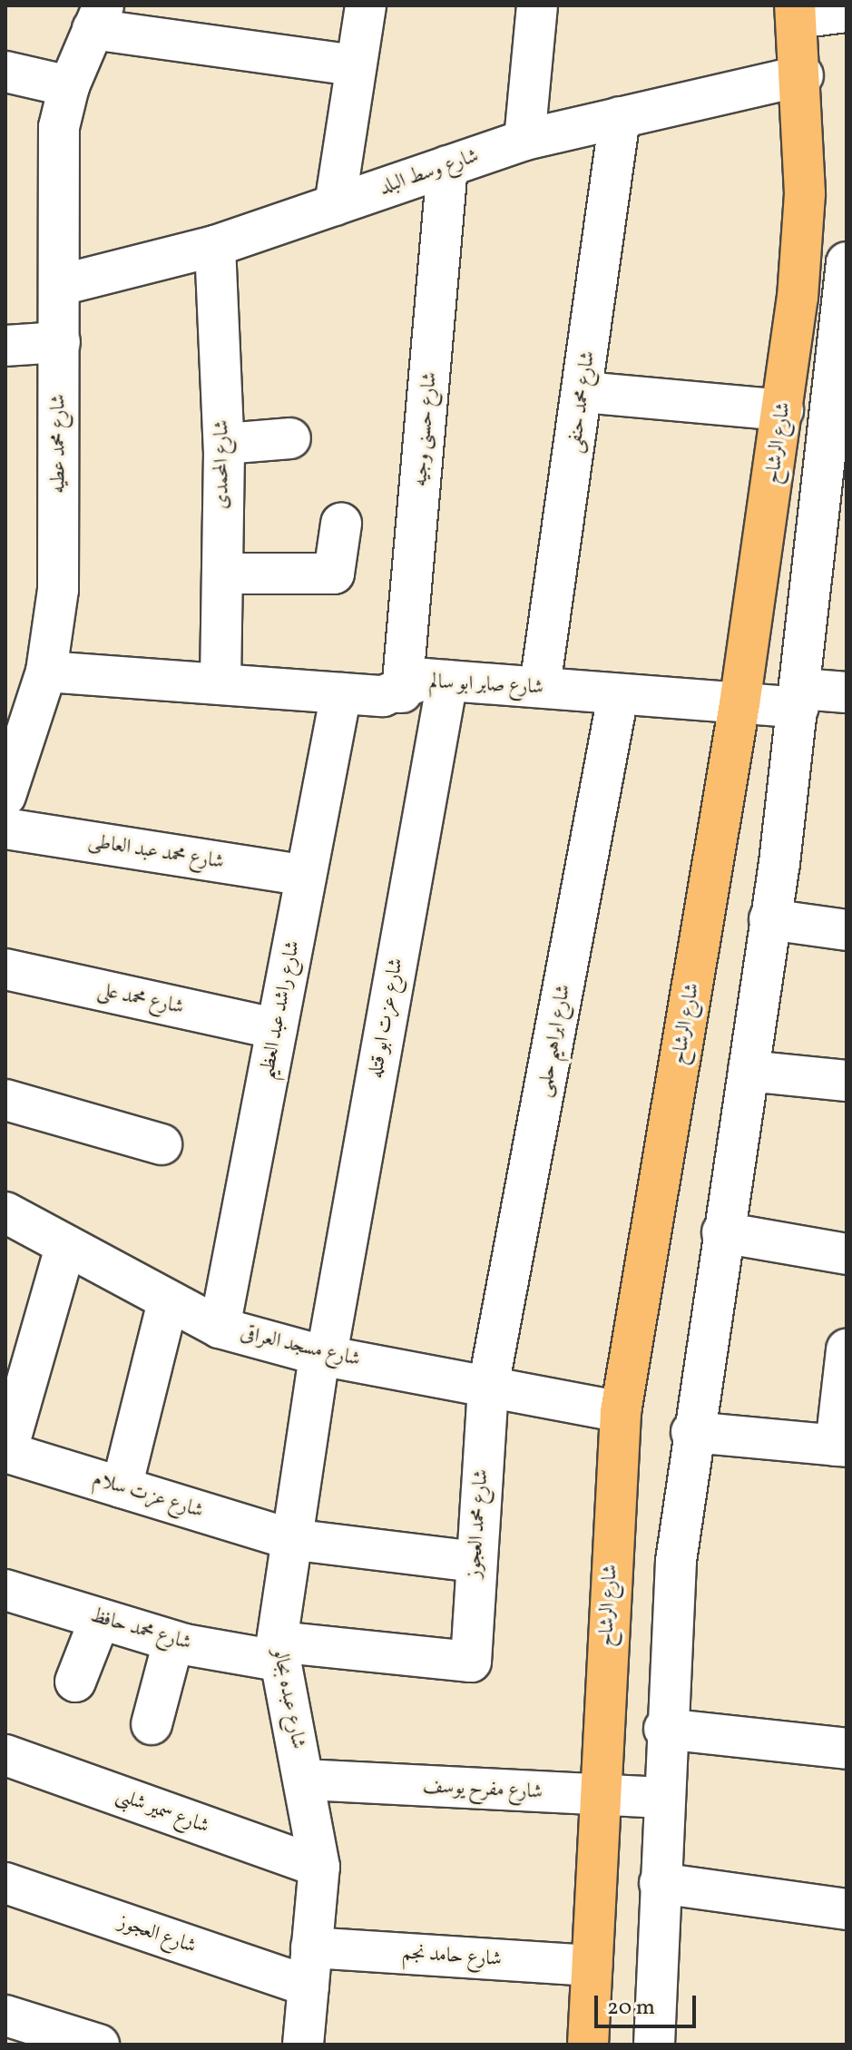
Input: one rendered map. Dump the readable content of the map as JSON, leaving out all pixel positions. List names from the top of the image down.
{
  "streets": {
    "main road": ["شارع الرشاح"],
    "street": [
      "شارع وسط البلد",
      "شارع محمد حنفى",
      "شارع حسنى وجيه",
      "شارع محمد عطيه",
      "شارع المحمدى",
      "شارع صابر ابو سالم",
      "شارع محمد عبد العاطى",
      "شارع محمد على",
      "شارع راشد عبد العظيم",
      "شارع عزت ابو قتله",
      "شارع ابراهيم حلمى",
      "شارع مسجد العراقى",
      "شارع عزت سلام",
      "شارع محمد العجوز",
      "شارع محمد حافظ",
      "شارع عبده بجالو",
      "شارع مفرح يوسف",
      "شارع سمير شلبى",
      "شارع العجوز",
      "شارع حامد نجم"
    ]
  },
  "crossings": [
    ["شارع وسط البلد", "شارع محمد حنفى"],
    ["شارع وسط البلد", "شارع حسنى وجيه"],
    ["شارع وسط البلد", "شارع الرشاح"],
    ["شارع وسط البلد", "شارع محمد عطيه"],
    ["شارع وسط البلد", "شارع المحمدى"],
    ["شارع محمد حنفى", "شارع صابر ابو سالم"],
    ["شارع حسنى وجيه", "شارع صابر ابو سالم"],
    ["شارع الرشاح", "شارع صابر ابو سالم"],
    ["شارع الرشاح", "شارع مسجد العراقى"],
    ["شارع الرشاح", "شارع مفرح يوسف"],
    ["شارع الرشاح", "شارع حامد نجم"],
    ["شارع محمد عطيه", "شارع صابر ابو سالم"],
    ["شارع المحمدى", "شارع صابر ابو سالم"],
    ["شارع صابر ابو سالم", "شارع راشد عبد العظيم"],
    ["شارع صابر ابو سالم", "شارع عزت ابو قتله"],
    ["شارع صابر ابو سالم", "شارع ابراهيم حلمى"],
    ["شارع محمد عبد العاطى", "شارع راشد عبد العظيم"],
    ["شارع محمد على", "شارع راشد عبد العظيم"],
    ["شارع راشد عبد العظيم", "شارع مسجد العراقى"],
    ["شارع عزت ابو قتله", "شارع مسجد العراقى"],
    ["شارع عزت ابو قتله", "شارع عبده بجالو"],
    ["شارع ابراهيم حلمى", "شارع مسجد العراقى"],
    ["شارع ابراهيم حلمى", "شارع محمد العجوز"],
    ["شارع مسجد العراقى", "شارع محمد العجوز"],
    ["شارع مسجد العراقى", "شارع عبده بجالو"],
    ["شارع عزت سلام", "شارع محمد العجوز"],
    ["شارع عزت سلام", "شارع عبده بجالو"],
    ["شارع محمد العجوز", "شارع محمد حافظ"],
    ["شارع محمد حافظ", "شارع عبده بجالو"],
    ["شارع عبده بجالو", "شارع مفرح يوسف"],
    ["شارع عبده بجالو", "شارع سمير شلبى"],
    ["شارع عبده بجالو", "شارع العجوز"],
    ["شارع عبده بجالو", "شارع حامد نجم"]
  ],
  "scale_bar": "20 m"
}
